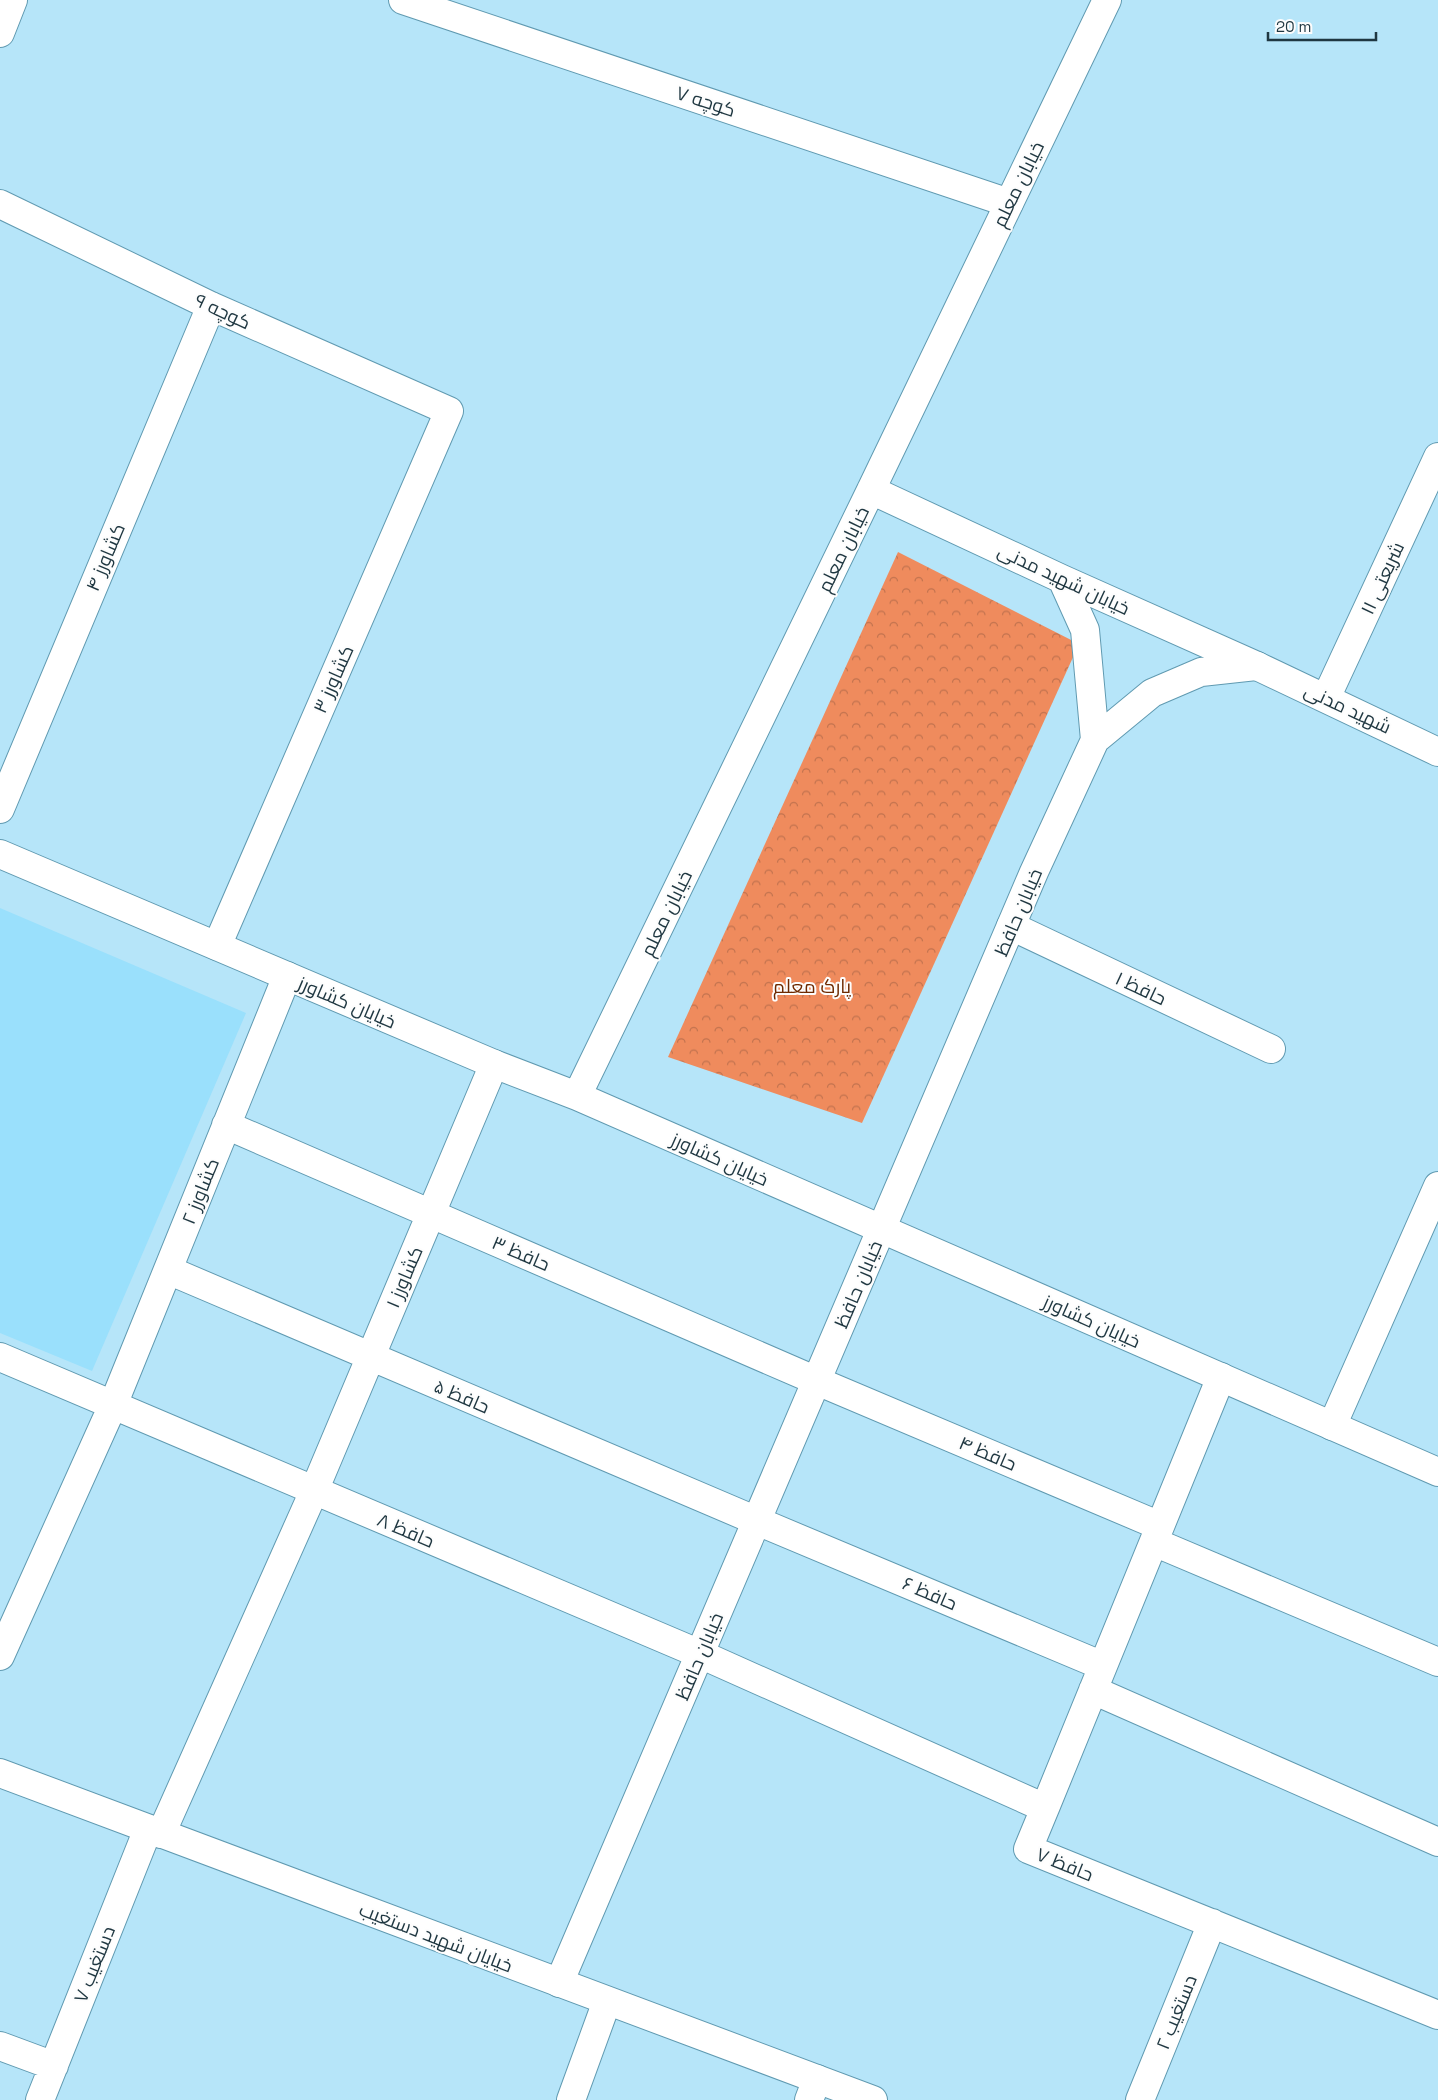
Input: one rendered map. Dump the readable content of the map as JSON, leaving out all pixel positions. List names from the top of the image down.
{
  "streets": {
    "street": [
      "کوچه ۷",
      "خیابان معلم",
      "کوچه ۹",
      "کشاورز ۴",
      "شریعتی ۱۱",
      "خیابان شهید مدنی",
      "کشاورز ۳",
      "شهید مدنی",
      "خیابان حافظ",
      "حافظ ۱",
      "خیایان کشاورز",
      "کشاورز ۲",
      "حافظ ۳",
      "کشاورز ۱",
      "حافظ ۵",
      "حافظ ۴",
      "حافظ ۸",
      "حافظ ۶",
      "حافظ ۷",
      "خیایان شهید دستغیب",
      "دستغیب ۷",
      "دستغیب ۲"
    ]
  },
  "crossings": [
    ["کوچه ۷", "خیابان معلم"],
    ["خیابان معلم", "خیابان شهید مدنی"],
    ["خیابان معلم", "خیایان کشاورز"],
    ["کوچه ۹", "کشاورز ۴"],
    ["کوچه ۹", "کشاورز ۳"],
    ["شریعتی ۱۱", "شهید مدنی"],
    ["خیابان شهید مدنی", "شهید مدنی"],
    ["خیابان شهید مدنی", "خیابان حافظ"],
    ["کشاورز ۳", "خیایان کشاورز"],
    ["خیابان حافظ", "حافظ ۱"],
    ["خیابان حافظ", "خیایان کشاورز"],
    ["خیابان حافظ", "حافظ ۳"],
    ["خیابان حافظ", "حافظ ۵"],
    ["خیابان حافظ", "حافظ ۴"],
    ["خیابان حافظ", "حافظ ۸"],
    ["خیابان حافظ", "حافظ ۶"],
    ["خیابان حافظ", "خیایان شهید دستغیب"],
    ["خیایان کشاورز", "کشاورز ۲"],
    ["خیایان کشاورز", "کشاورز ۱"],
    ["کشاورز ۲", "حافظ ۳"],
    ["کشاورز ۲", "حافظ ۵"],
    ["کشاورز ۲", "حافظ ۸"],
    ["حافظ ۳", "کشاورز ۱"],
    ["حافظ ۳", "حافظ ۴"],
    ["کشاورز ۱", "حافظ ۵"],
    ["کشاورز ۱", "حافظ ۸"],
    ["کشاورز ۱", "دستغیب ۷"],
    ["حافظ ۵", "حافظ ۶"],
    ["حافظ ۸", "دستغیب ۷"],
    ["حافظ ۷", "دستغیب ۲"],
    ["خیایان شهید دستغیب", "دستغیب ۷"]
  ],
  "parks": ["پارک معلم"],
  "scale_bar": "20 m"
}
